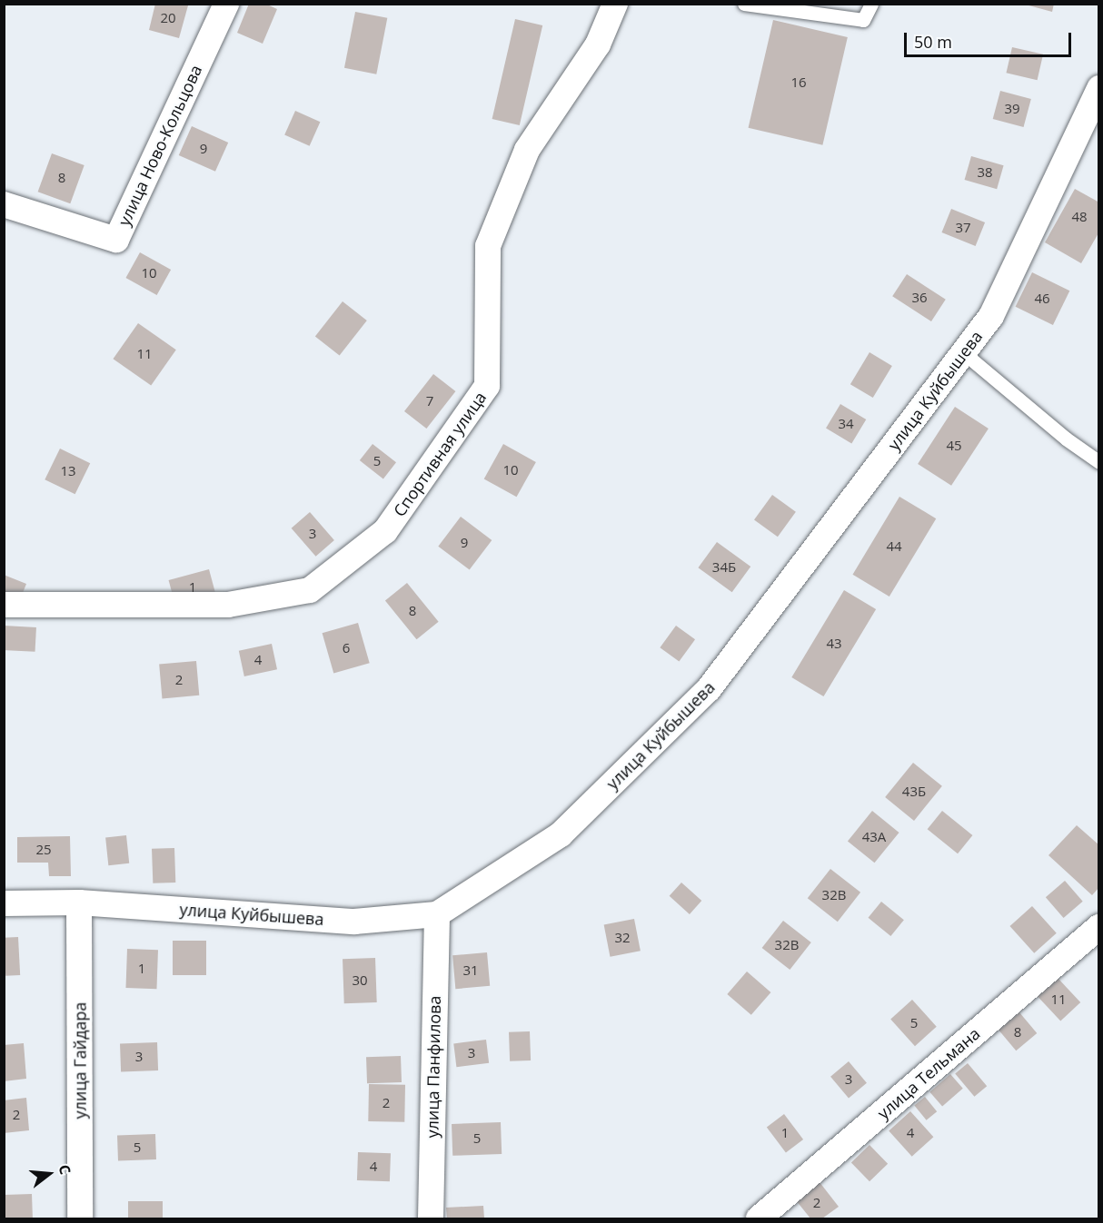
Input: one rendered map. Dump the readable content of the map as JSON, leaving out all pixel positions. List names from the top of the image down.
{
  "streets": {
    "street": [
      "улица Ново-Кольцова",
      "улица Куйбышева",
      "Спортивная улица",
      "улица Гайдара",
      "улица Панфилова",
      "улица Тельмана"
    ]
  },
  "crossings": [
    ["улица Куйбышева", "улица Гайдара"],
    ["улица Куйбышева", "улица Панфилова"]
  ],
  "house_numbers": [
    "20",
    "16",
    "39",
    "9",
    "38",
    "8",
    "48",
    "37",
    "10",
    "36",
    "46",
    "11",
    "7",
    "34",
    "45",
    "5",
    "10",
    "13",
    "3",
    "9",
    "44",
    "34Б",
    "1",
    "8",
    "43",
    "6",
    "4",
    "2",
    "43Б",
    "43А",
    "25",
    "32В",
    "32",
    "32В",
    "1",
    "31",
    "30",
    "11",
    "5",
    "8",
    "3",
    "3",
    "3",
    "2",
    "2",
    "1",
    "4",
    "5",
    "5",
    "4",
    "2"
  ],
  "scale_bar": "50 m",
  "north": "right"
}
